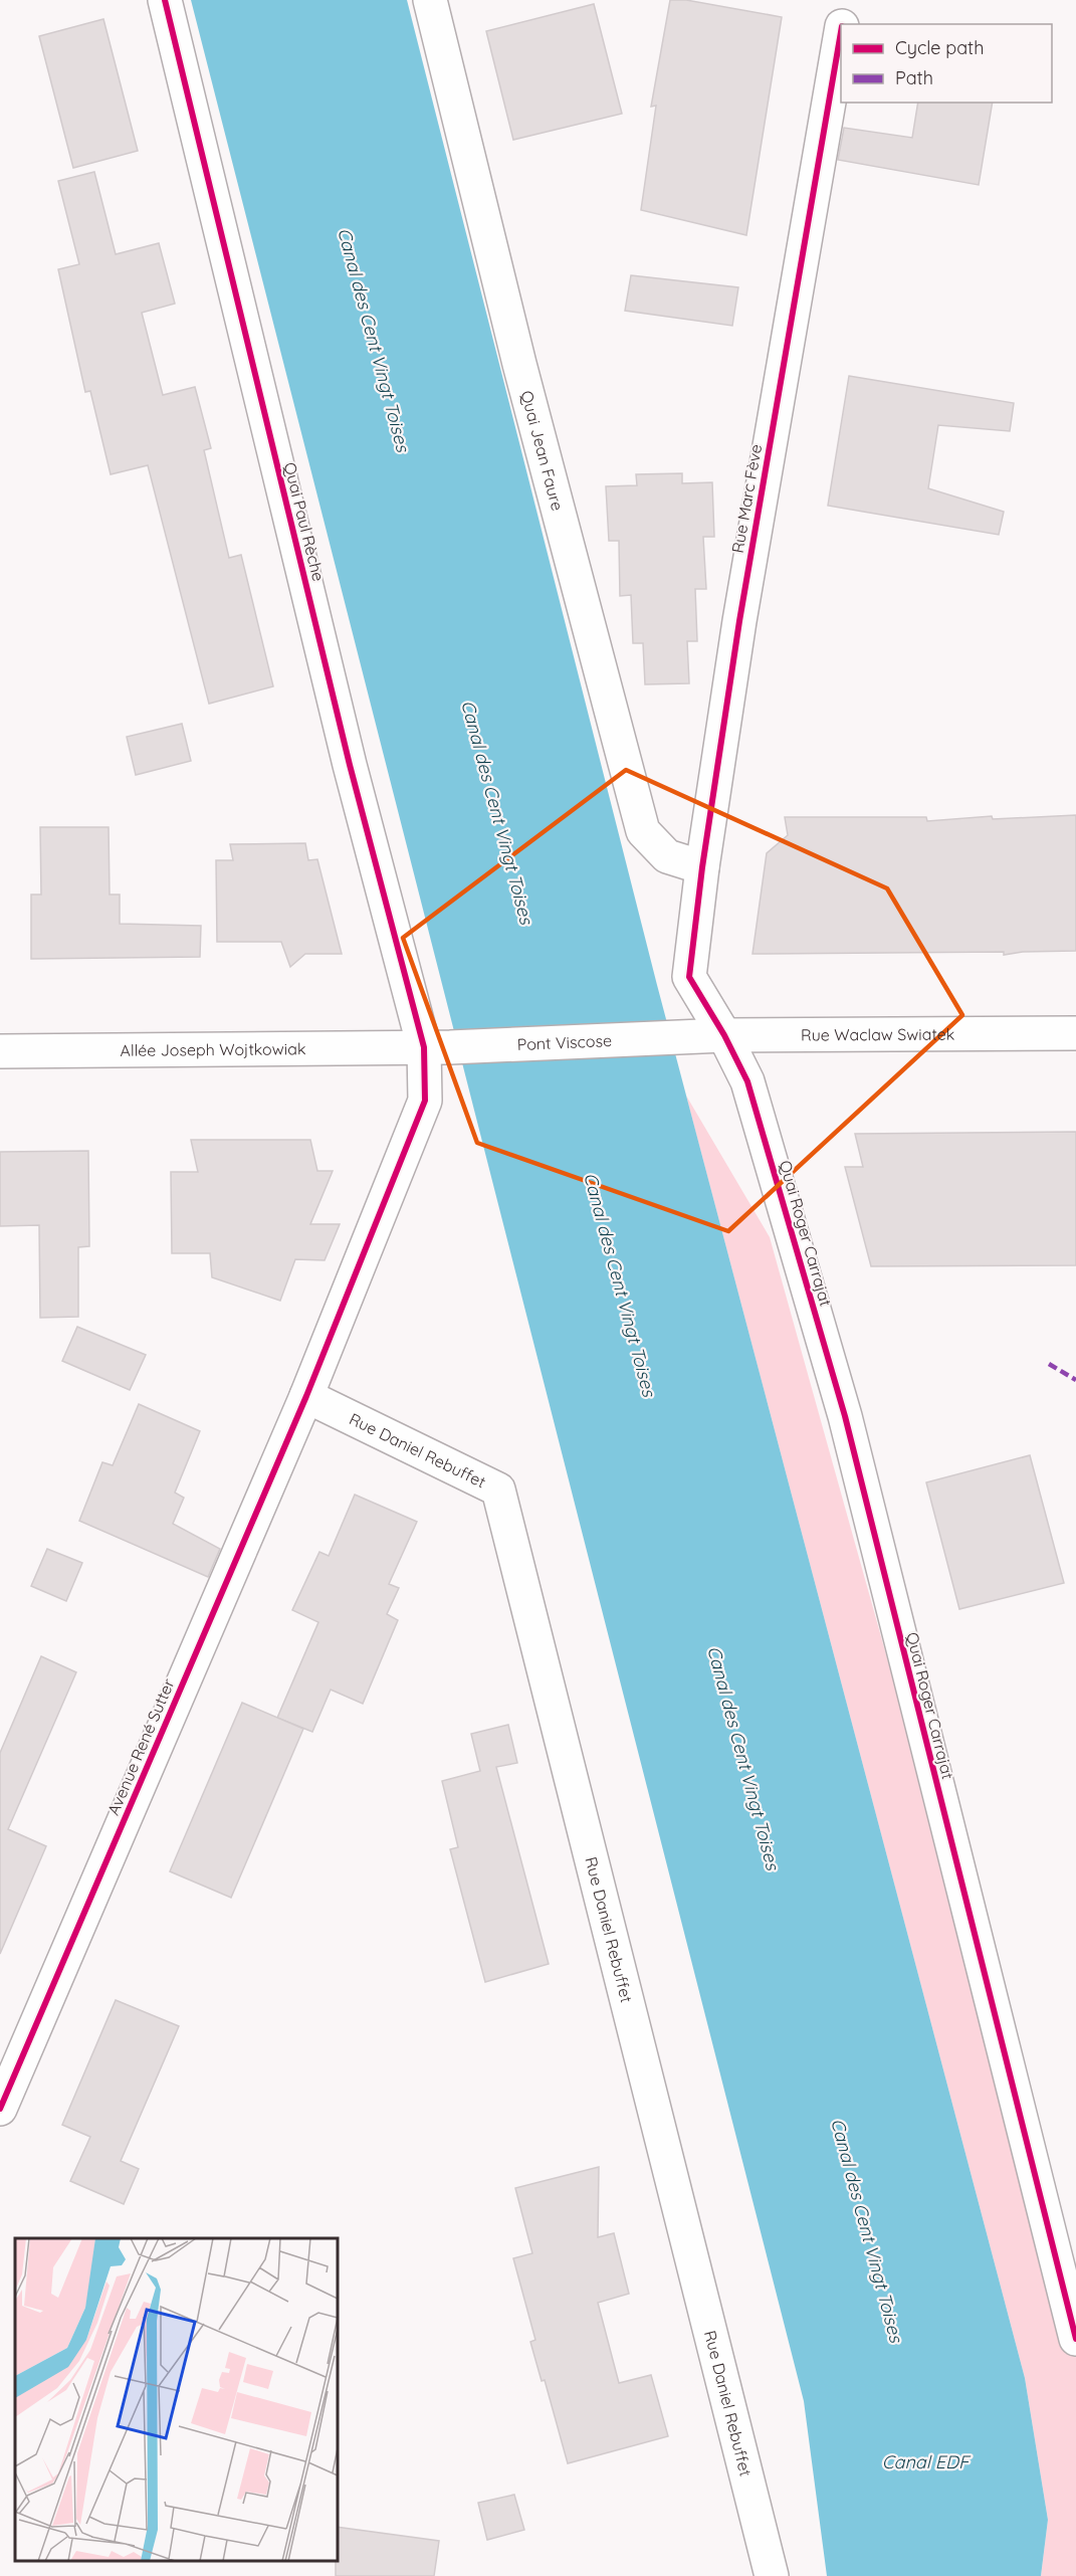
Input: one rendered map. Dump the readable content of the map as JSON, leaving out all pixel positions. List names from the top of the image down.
{
  "streets": {
    "street": [
      "Quai Jean Faure",
      "Rue Marc Fève",
      "Quai Paul Rèche",
      "Rue Waclaw Swiatek",
      "Pont Viscose",
      "Allée Joseph Wojtkowiak",
      "Quai Roger Carrajat",
      "Rue Daniel Rebuffet",
      "Avenue René Sutter"
    ]
  },
  "crossings": [
    ["Quai Jean Faure", "Rue Marc Fève"],
    ["Rue Marc Fève", "Quai Roger Carrajat"],
    ["Quai Paul Rèche", "Pont Viscose"],
    ["Quai Paul Rèche", "Allée Joseph Wojtkowiak"],
    ["Quai Paul Rèche", "Rue Daniel Rebuffet"],
    ["Quai Paul Rèche", "Avenue René Sutter"],
    ["Rue Waclaw Swiatek", "Pont Viscose"],
    ["Rue Waclaw Swiatek", "Quai Roger Carrajat"],
    ["Pont Viscose", "Allée Joseph Wojtkowiak"],
    ["Rue Daniel Rebuffet", "Avenue René Sutter"]
  ],
  "water": ["Canal des Cent Vingt Toises", "Canal EDF"],
  "legend": ["Cycle path", "Path"]
}
